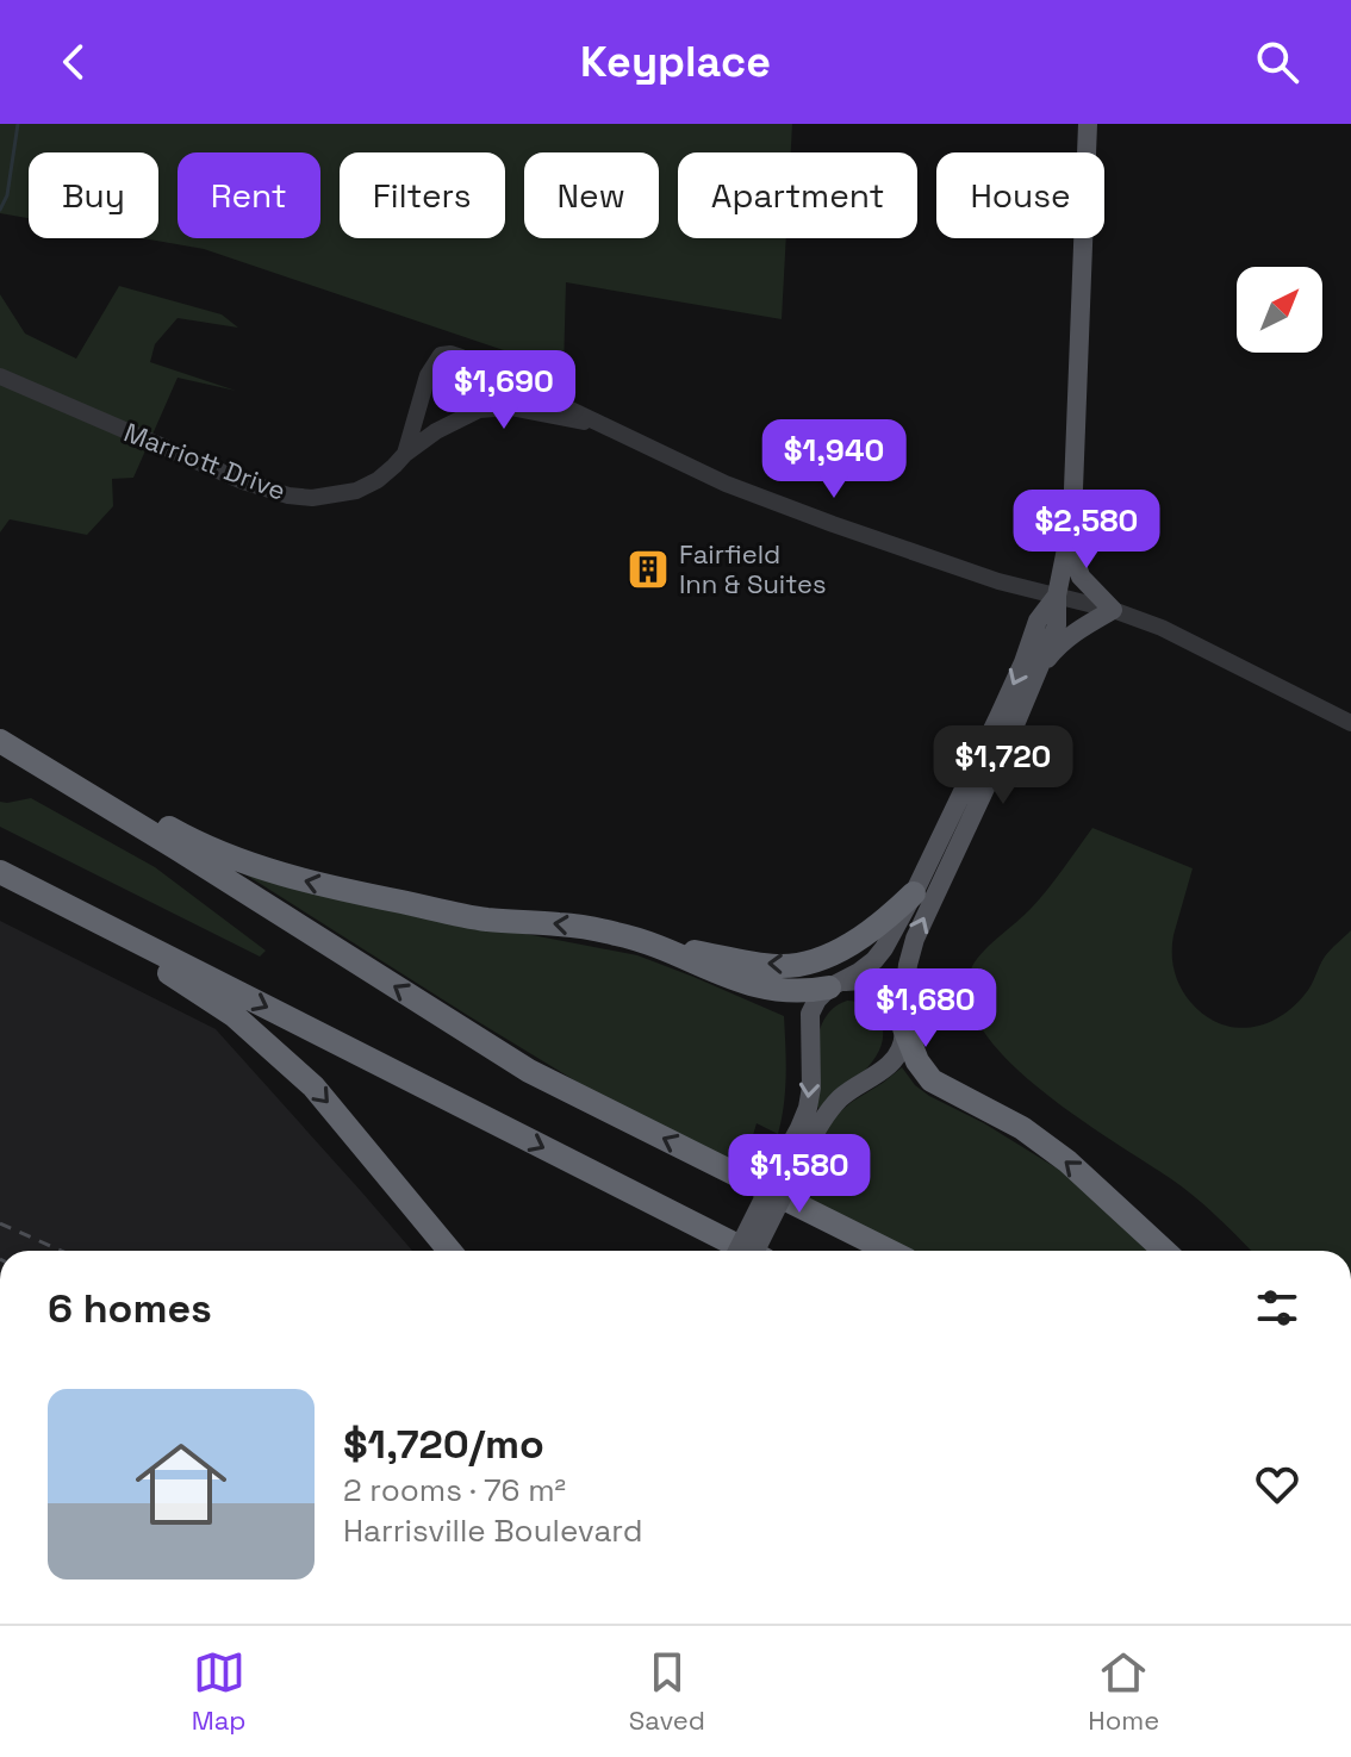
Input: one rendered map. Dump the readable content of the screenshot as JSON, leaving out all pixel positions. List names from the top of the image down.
{
  "streets": {
    "street": ["Marriott Drive"]
  },
  "places": {
    "building": ["Fairfield Inn & Suites"]
  },
  "north": "top right",
  "page": {
    "header": "Keyplace",
    "chip": [
      "Buy",
      "Rent",
      "Filters",
      "New",
      "Apartment",
      "House"
    ],
    "price": [
      "$1,690",
      "$1,940",
      "$2,580",
      "$1,720",
      "$1,680",
      "$1,580"
    ],
    "heading": "6 homes",
    "list": [
      {
        "name": "$1,720/mo",
        "note": "2 rooms · 76 m² · Harrisville Boulevard"
      }
    ],
    "tabs": ["Map", "Saved", "Home"]
  }
}
